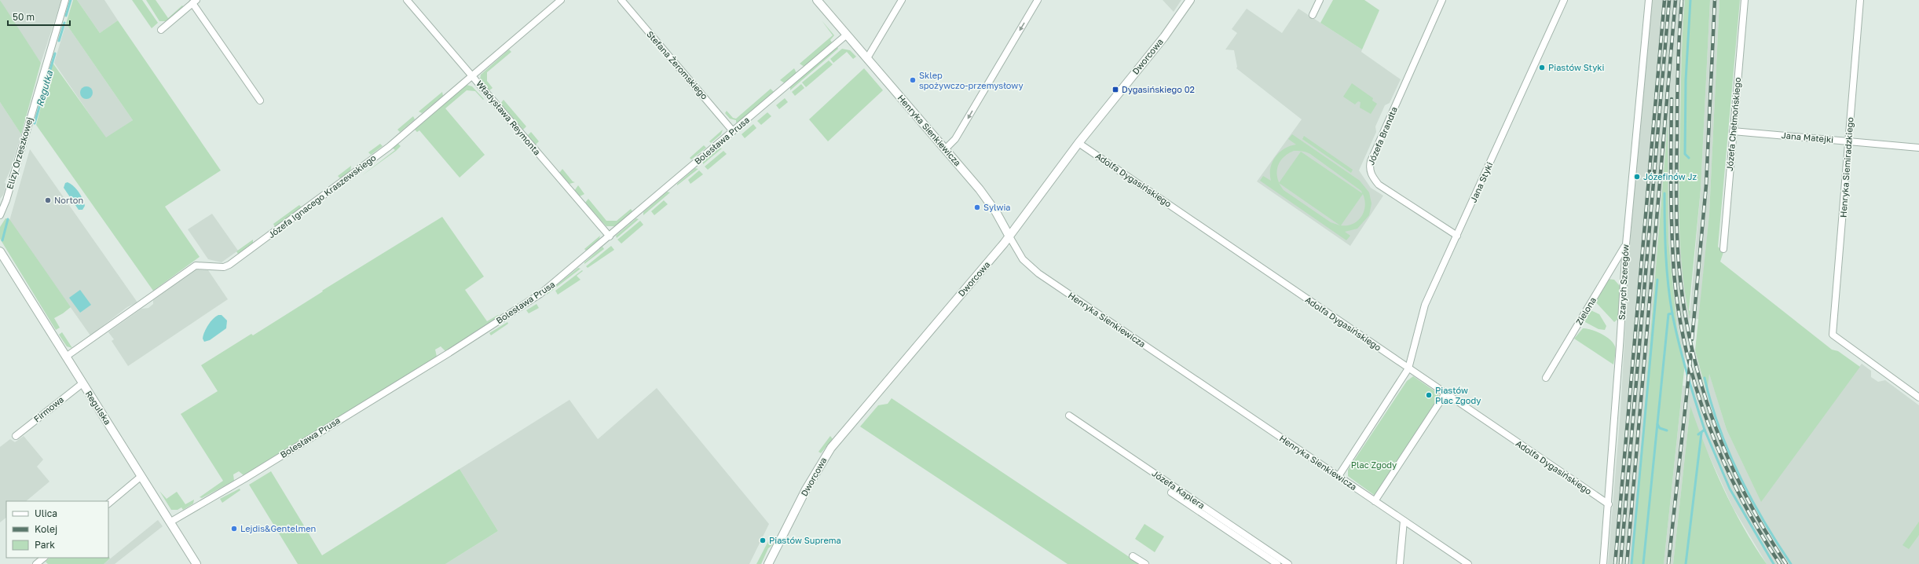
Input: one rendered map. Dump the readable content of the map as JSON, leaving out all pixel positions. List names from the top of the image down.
{
  "streets": {
    "street": [
      "Dworcowa",
      "Stefana Żeromskiego",
      "Władysława Reymonta",
      "Józefa Chełmońskiego",
      "Henryka Sienkiewicza",
      "Józefa Brandta",
      "Jana Matejki",
      "Bolesława Prusa",
      "Elizy Orzeszkowej",
      "Henryka Siemiradzkiego",
      "Adolfa Dygasińskiego",
      "Jana Styki",
      "Józefa Ignacego Kraszewskiego",
      "Szarych Szeregów",
      "Zielona",
      "Regulska",
      "Firmowa",
      "Józefa Kaplera"
    ]
  },
  "crossings": [
    ["Dworcowa", "Henryka Sienkiewicza"],
    ["Dworcowa", "Adolfa Dygasińskiego"],
    ["Stefana Żeromskiego", "Bolesława Prusa"],
    ["Władysława Reymonta", "Bolesława Prusa"],
    ["Władysława Reymonta", "Józefa Ignacego Kraszewskiego"],
    ["Józefa Chełmońskiego", "Jana Matejki"],
    ["Henryka Sienkiewicza", "Bolesława Prusa"],
    ["Józefa Brandta", "Jana Styki"],
    ["Jana Matejki", "Henryka Siemiradzkiego"],
    ["Bolesława Prusa", "Regulska"],
    ["Adolfa Dygasińskiego", "Jana Styki"],
    ["Adolfa Dygasińskiego", "Szarych Szeregów"],
    ["Józefa Ignacego Kraszewskiego", "Regulska"],
    ["Szarych Szeregów", "Zielona"],
    ["Regulska", "Firmowa"]
  ],
  "water": ["Regułka"],
  "parks": ["Plac Zgody"],
  "places": {
    "other": [
      "Piastów Styki",
      "Sklep spożywczo-przemysłowy",
      "Józefinów Jz",
      "Norton",
      "Sylwia",
      "Piastów Plac Zgody",
      "Lejdis&Gentelmen",
      "Piastów Suprema"
    ],
    "transit": ["Dygasińskiego 02"]
  },
  "legend": ["Ulica", "Kolej", "Park"],
  "scale_bar": "50 m"
}
